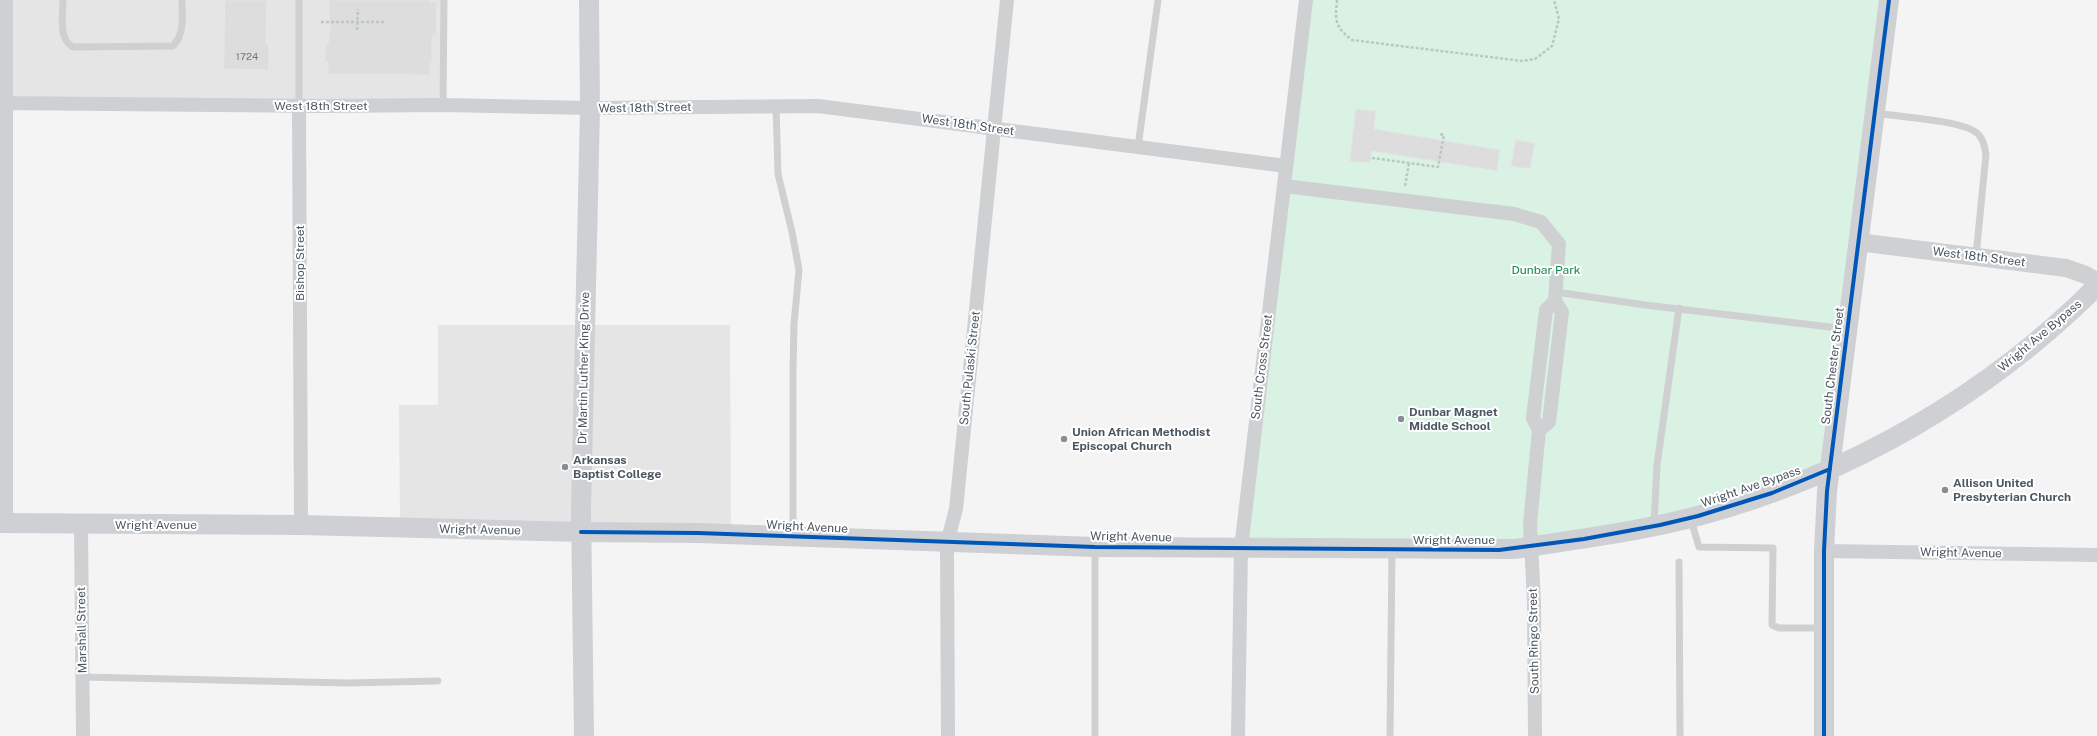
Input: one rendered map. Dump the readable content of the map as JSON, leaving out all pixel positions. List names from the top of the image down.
{
  "streets": {
    "main road": [
      "Wright Ave Bypass",
      "South Chester Street",
      "Dr Martin Luther King Drive",
      "Wright Avenue"
    ],
    "street": [
      "West 18th Street",
      "Bishop Street",
      "South Cross Street",
      "South Pulaski Street",
      "Marshall Street",
      "South Ringo Street"
    ]
  },
  "crossings": [
    ["West 18th Street", "Bishop Street"],
    ["West 18th Street", "South Chester Street"],
    ["West 18th Street", "South Cross Street"],
    ["West 18th Street", "Dr Martin Luther King Drive"],
    ["West 18th Street", "South Pulaski Street"],
    ["Bishop Street", "Wright Avenue"],
    ["Wright Ave Bypass", "South Chester Street"],
    ["Wright Ave Bypass", "Wright Avenue"],
    ["South Chester Street", "Wright Avenue"],
    ["South Cross Street", "Wright Avenue"],
    ["Dr Martin Luther King Drive", "Wright Avenue"],
    ["South Pulaski Street", "Wright Avenue"],
    ["Wright Avenue", "Marshall Street"],
    ["Wright Avenue", "South Ringo Street"]
  ],
  "parks": ["Dunbar Park"],
  "places": [
    "Dunbar Magnet Middle School",
    "Union African Methodist Episcopal Church",
    "Arkansas Baptist College",
    "Allison United Presbyterian Church"
  ],
  "house_numbers": ["1724"]
}
